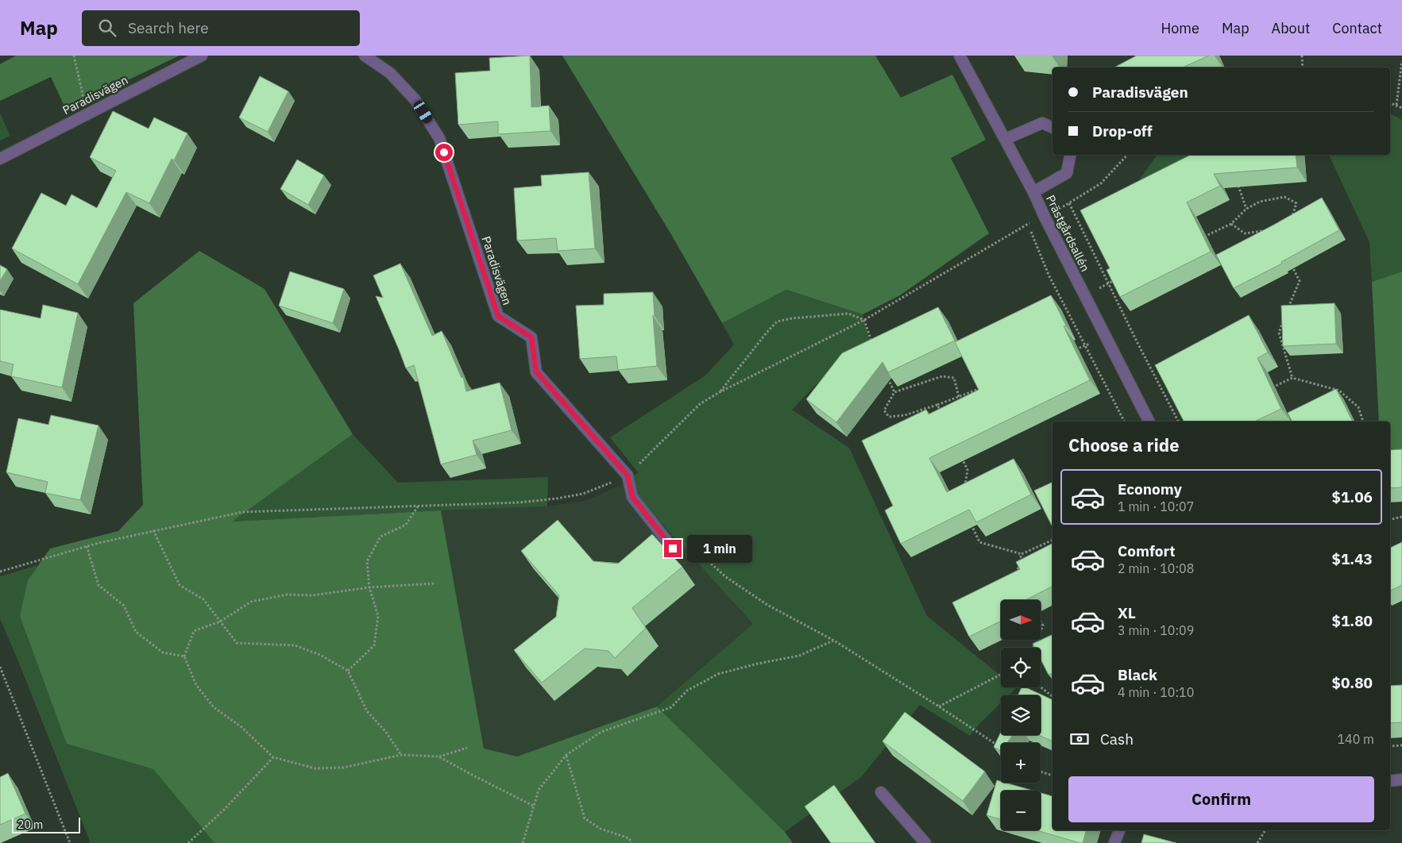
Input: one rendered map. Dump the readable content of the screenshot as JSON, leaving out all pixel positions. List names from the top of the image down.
{
  "streets": {
    "street": ["Paradisvägen", "Prästgårdsallén"]
  },
  "scale_bar": "20 m",
  "north": "right",
  "page": {
    "header": "Map",
    "search": "Search here",
    "nav": [
      "Home",
      "Map",
      "About",
      "Contact"
    ],
    "banner": ["Paradisvägen", "Drop-off"],
    "heading": "Choose a ride",
    "list": [
      {
        "name": "Economy",
        "note": "1 min · 10:07",
        "value": "$1.06"
      },
      {
        "name": "Comfort",
        "note": "2 min · 10:08",
        "value": "$1.43"
      },
      {
        "name": "XL",
        "note": "3 min · 10:09",
        "value": "$1.80"
      },
      {
        "name": "Black",
        "note": "4 min · 10:10",
        "value": "$0.80"
      }
    ],
    "bubble": "1 min",
    "map_buttons": ["+", "−"],
    "pay": ["Cash", "140 m"],
    "buttons": "Confirm",
    "scale": "20 m"
  }
}
